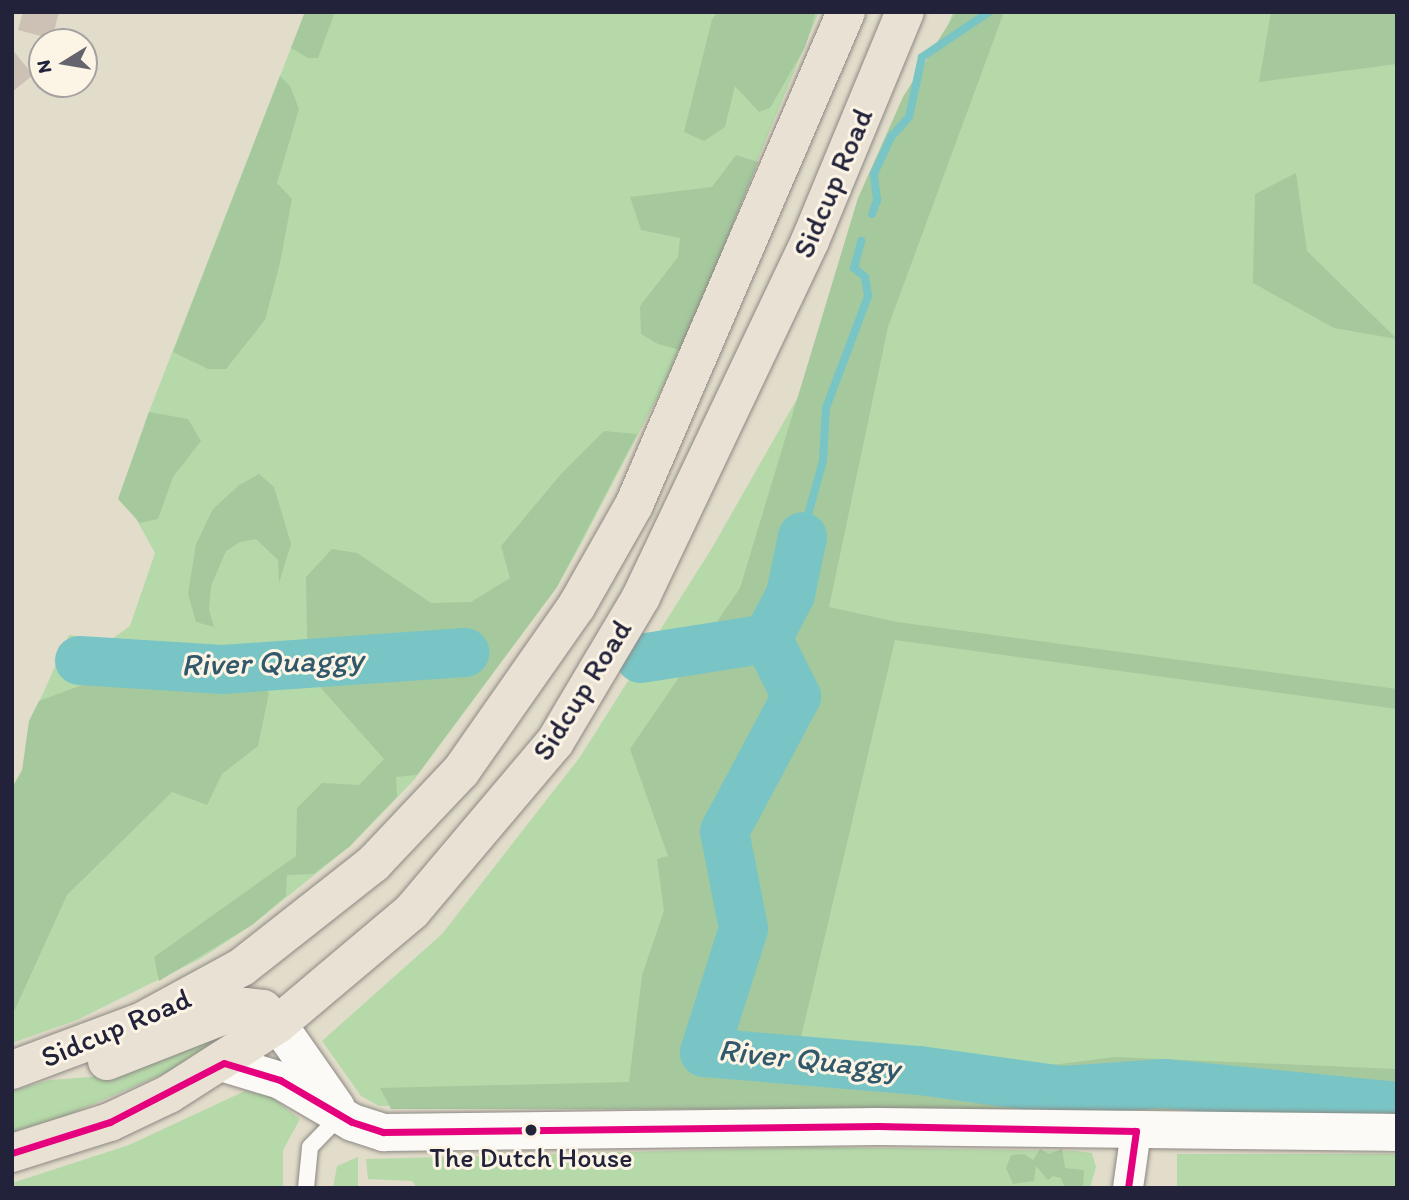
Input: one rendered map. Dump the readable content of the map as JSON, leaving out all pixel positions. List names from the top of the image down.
{
  "streets": {
    "highway": ["Sidcup Road"]
  },
  "water": ["River Quaggy"],
  "places": ["The Dutch House"],
  "north": "left"
}
